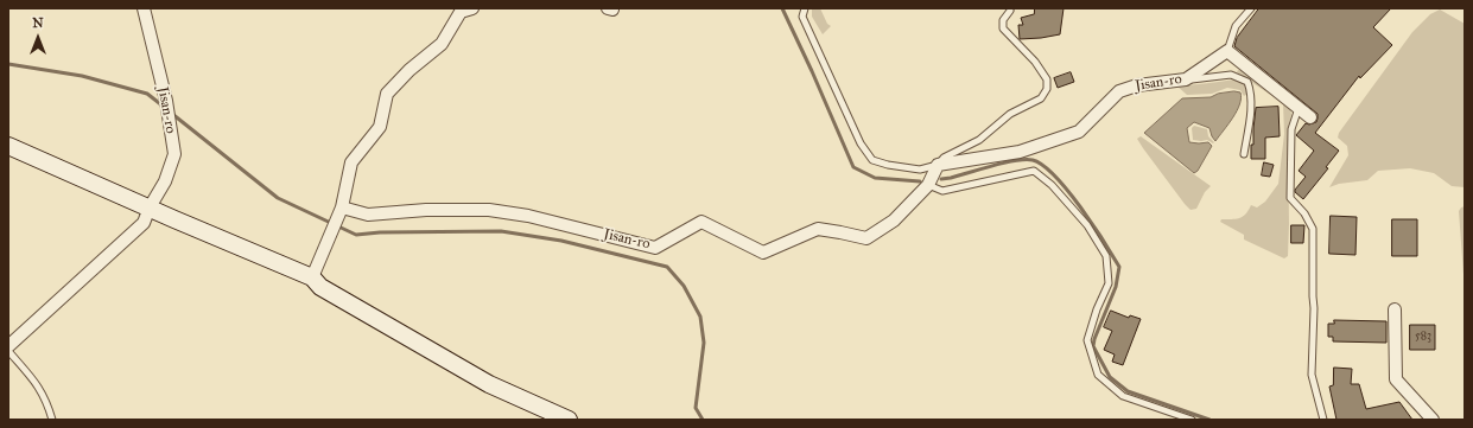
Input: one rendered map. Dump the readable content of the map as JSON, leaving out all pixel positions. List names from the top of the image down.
{
  "streets": {
    "street": ["Jisan-ro"]
  },
  "house_numbers": ["583"],
  "north": "top"
}
